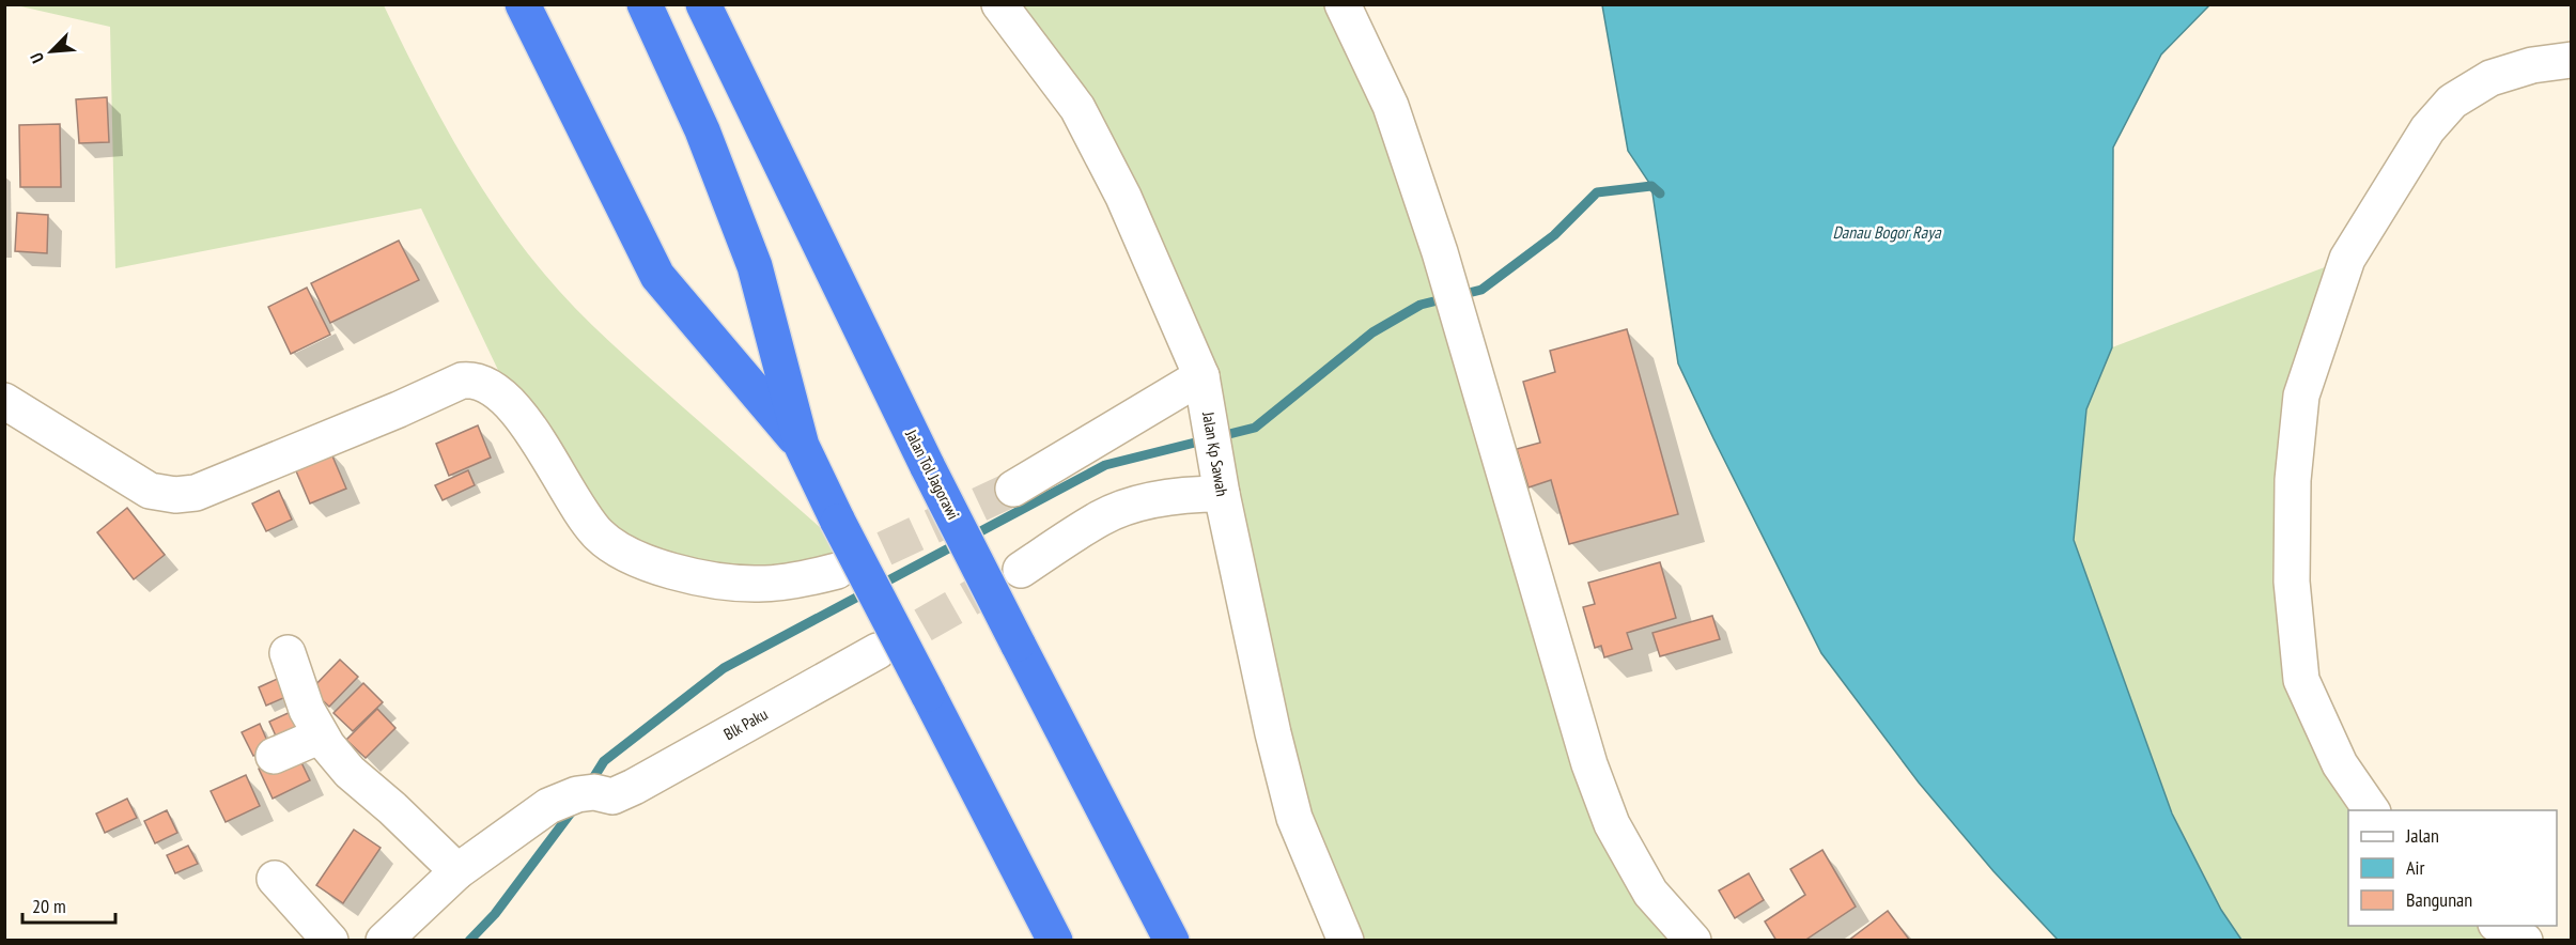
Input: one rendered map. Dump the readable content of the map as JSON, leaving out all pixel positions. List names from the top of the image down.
{
  "streets": {
    "highway": ["Jalan Tol Jagorawi"],
    "street": ["Jalan Kp Sawah", "Blk Paku"]
  },
  "water": ["Danau Bogor Raya"],
  "legend": ["Jalan", "Air", "Bangunan"],
  "scale_bar": "20 m",
  "north": "bottom left"
}
